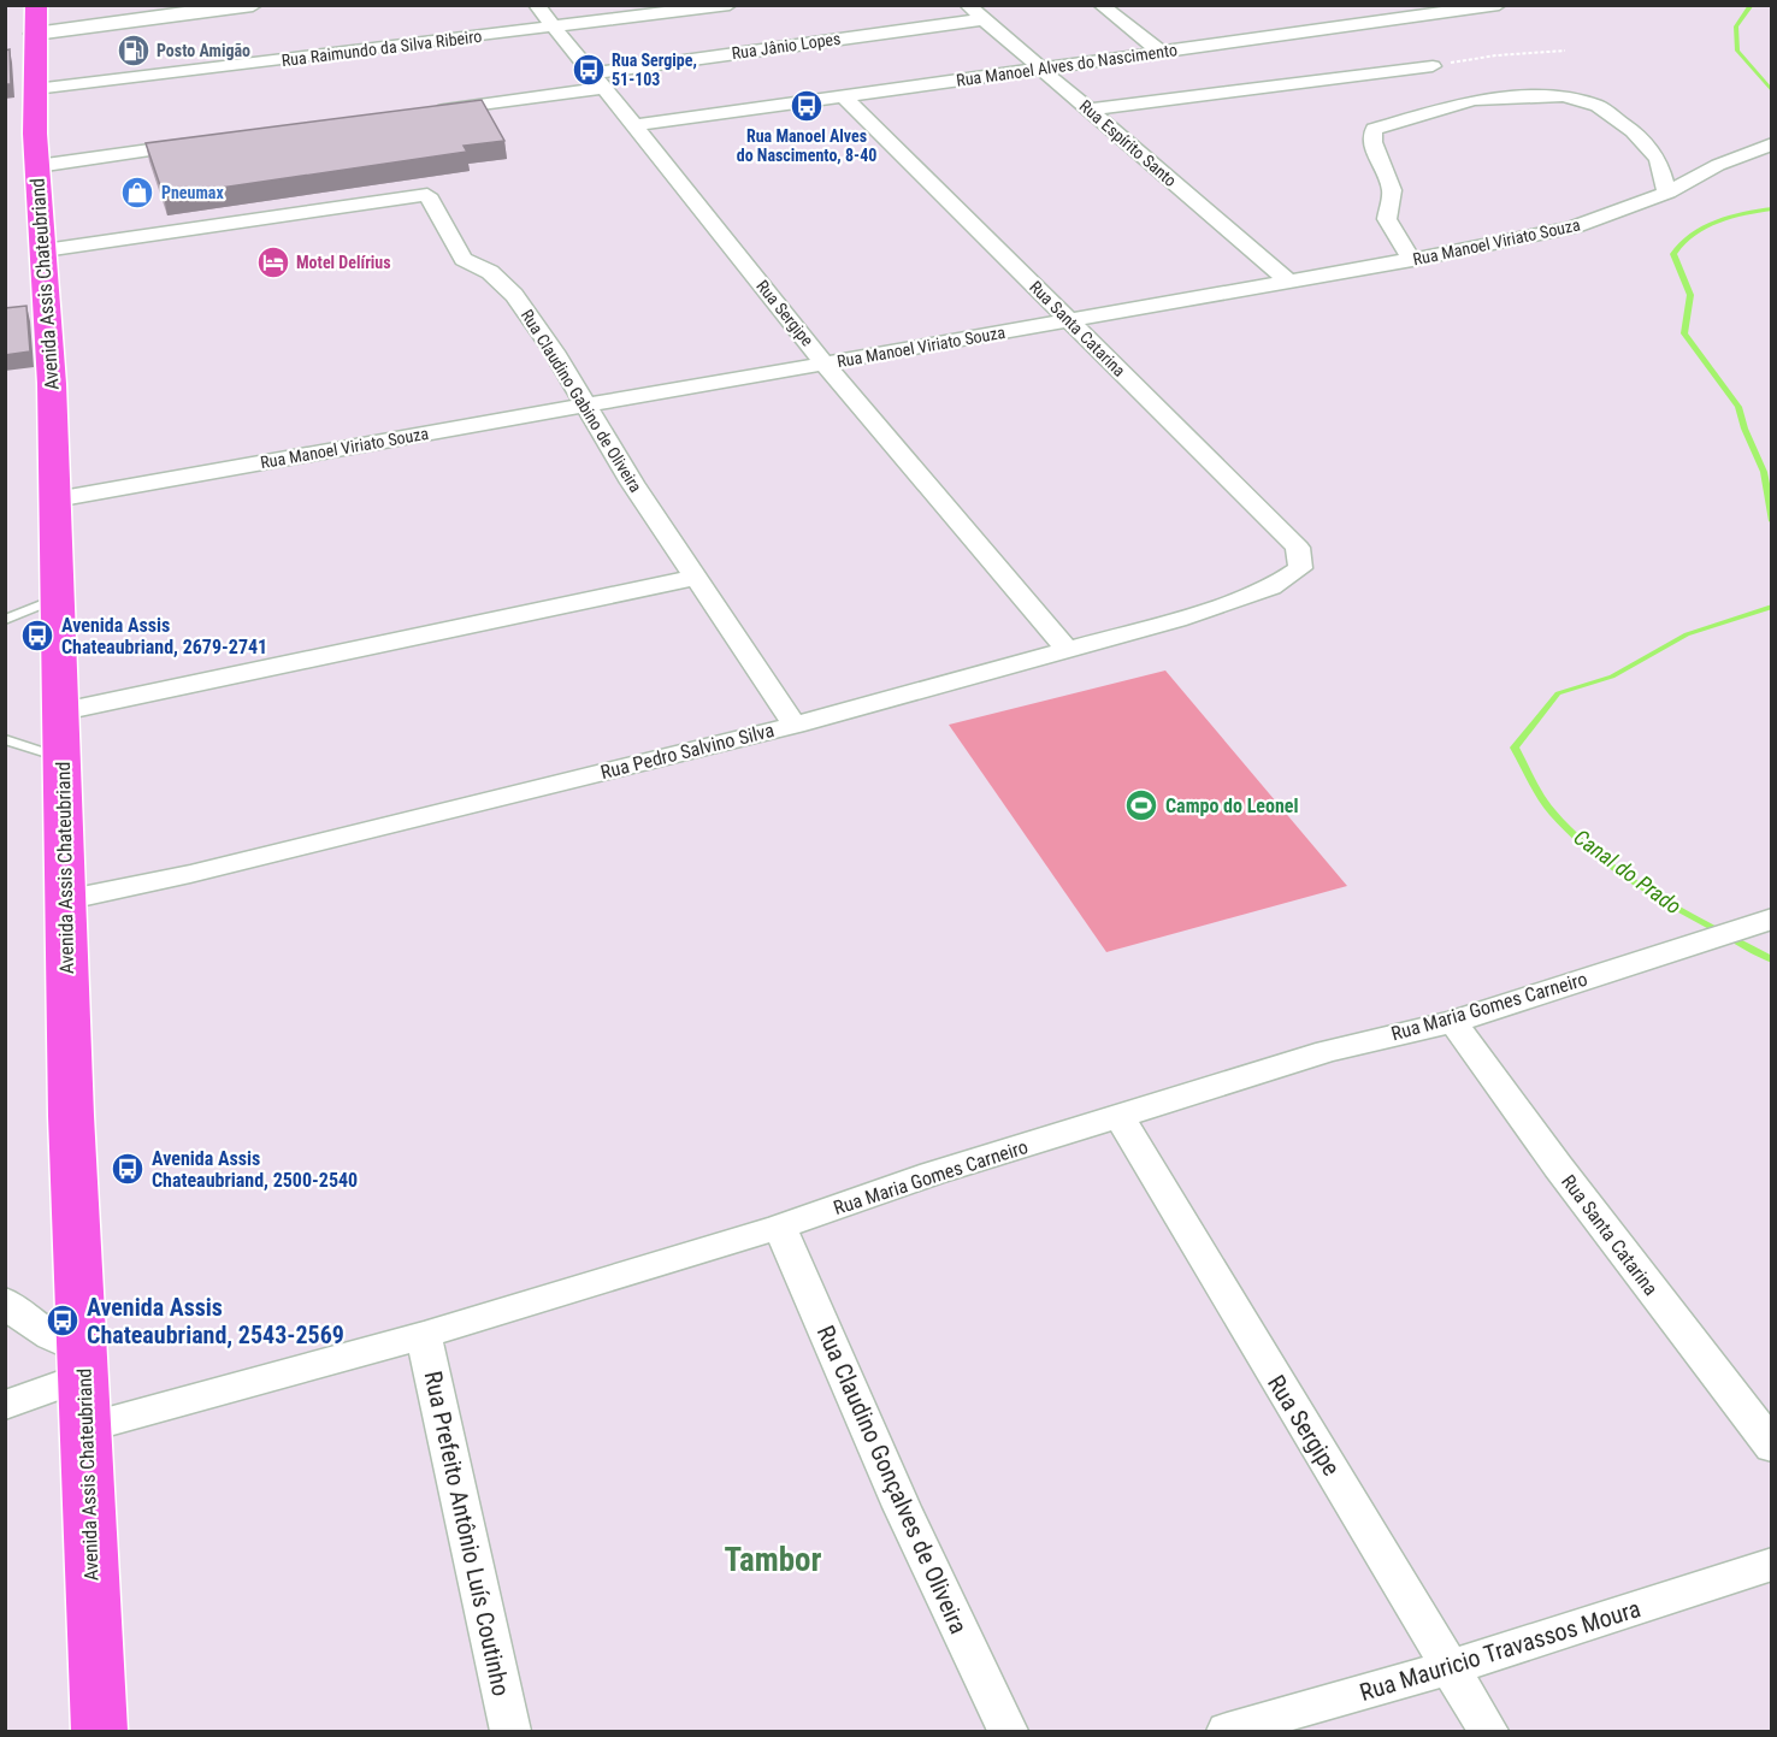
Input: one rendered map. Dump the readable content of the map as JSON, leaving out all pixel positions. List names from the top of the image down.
{
  "streets": {
    "main road": ["Avenida Assis Chateubriand"],
    "street": [
      "Rua Jânio Lopes",
      "Rua Raimundo da Silva Ribeiro",
      "Rua Manoel Alves do Nascimento",
      "Rua Espírito Santo",
      "Rua Manoel Viriato Souza",
      "Rua Sergipe",
      "Rua Santa Catarina",
      "Rua Claudino Gabino de Oliveira",
      "Rua Pedro Salvino Silva",
      "Rua Maria Gomes Carneiro",
      "Rua Claudino Gonçalves de Oliveira",
      "Rua Prefeito Antônio Luís Coutinho",
      "Rua Mauricio Travassos Moura"
    ]
  },
  "crossings": [
    ["Rua Jânio Lopes", "Rua Espírito Santo"],
    ["Rua Jânio Lopes", "Rua Sergipe"],
    ["Rua Raimundo da Silva Ribeiro", "Avenida Assis Chateubriand"],
    ["Rua Raimundo da Silva Ribeiro", "Rua Sergipe"],
    ["Rua Manoel Alves do Nascimento", "Rua Espírito Santo"],
    ["Rua Manoel Alves do Nascimento", "Rua Sergipe"],
    ["Rua Manoel Alves do Nascimento", "Rua Santa Catarina"],
    ["Rua Espírito Santo", "Rua Manoel Viriato Souza"],
    ["Rua Manoel Viriato Souza", "Avenida Assis Chateubriand"],
    ["Rua Manoel Viriato Souza", "Rua Sergipe"],
    ["Rua Manoel Viriato Souza", "Rua Santa Catarina"],
    ["Rua Manoel Viriato Souza", "Rua Claudino Gabino de Oliveira"],
    ["Avenida Assis Chateubriand", "Rua Claudino Gabino de Oliveira"],
    ["Avenida Assis Chateubriand", "Rua Pedro Salvino Silva"],
    ["Avenida Assis Chateubriand", "Rua Maria Gomes Carneiro"],
    ["Rua Sergipe", "Rua Pedro Salvino Silva"],
    ["Rua Sergipe", "Rua Maria Gomes Carneiro"],
    ["Rua Sergipe", "Rua Mauricio Travassos Moura"],
    ["Rua Santa Catarina", "Rua Pedro Salvino Silva"],
    ["Rua Santa Catarina", "Rua Maria Gomes Carneiro"],
    ["Rua Claudino Gabino de Oliveira", "Rua Pedro Salvino Silva"],
    ["Rua Maria Gomes Carneiro", "Rua Claudino Gonçalves de Oliveira"],
    ["Rua Maria Gomes Carneiro", "Rua Prefeito Antônio Luís Coutinho"]
  ],
  "districts": ["Tambor"],
  "water": ["Canal do Prado"],
  "places": {
    "fuel station": ["Posto Amigão"],
    "bus stop": [
      "Rua Sergipe, 51-103",
      "Rua Manoel Alves do Nascimento, 8-40",
      "Avenida Assis Chateaubriand, 2679-2741",
      "Avenida Assis Chateaubriand, 2500-2540",
      "Avenida Assis Chateaubriand, 2543-2569"
    ],
    "shop": ["Pneumax"],
    "hotel": ["Motel Delírius"],
    "sports": ["Campo do Leonel"]
  }
}
